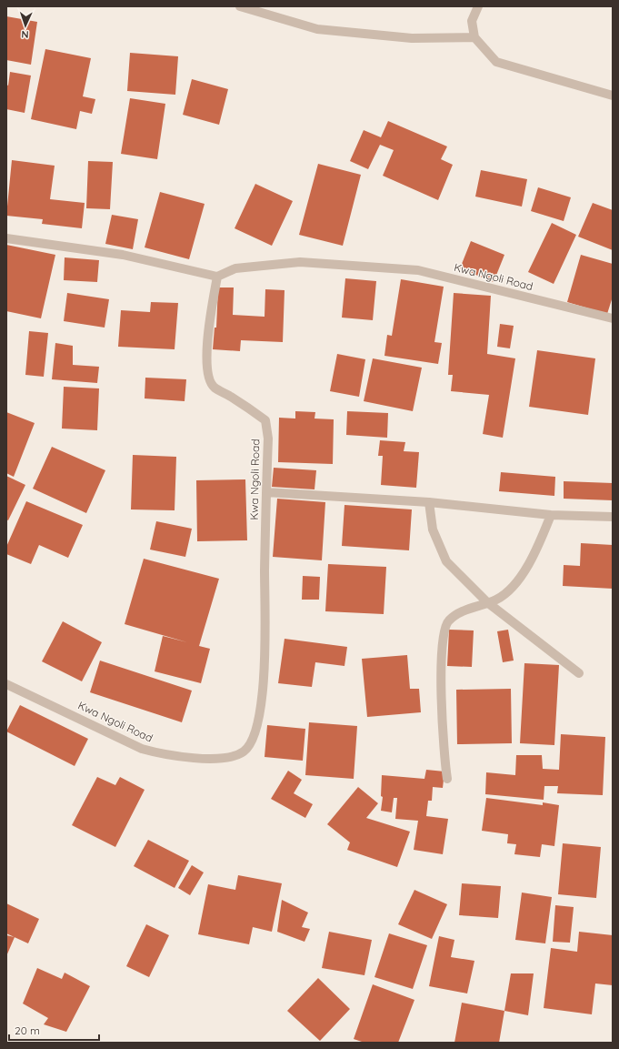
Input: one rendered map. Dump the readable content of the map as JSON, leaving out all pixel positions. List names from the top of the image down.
{
  "streets": {
    "street": ["Kwa Ngoli Road"]
  },
  "scale_bar": "20 m",
  "north": "bottom"
}
